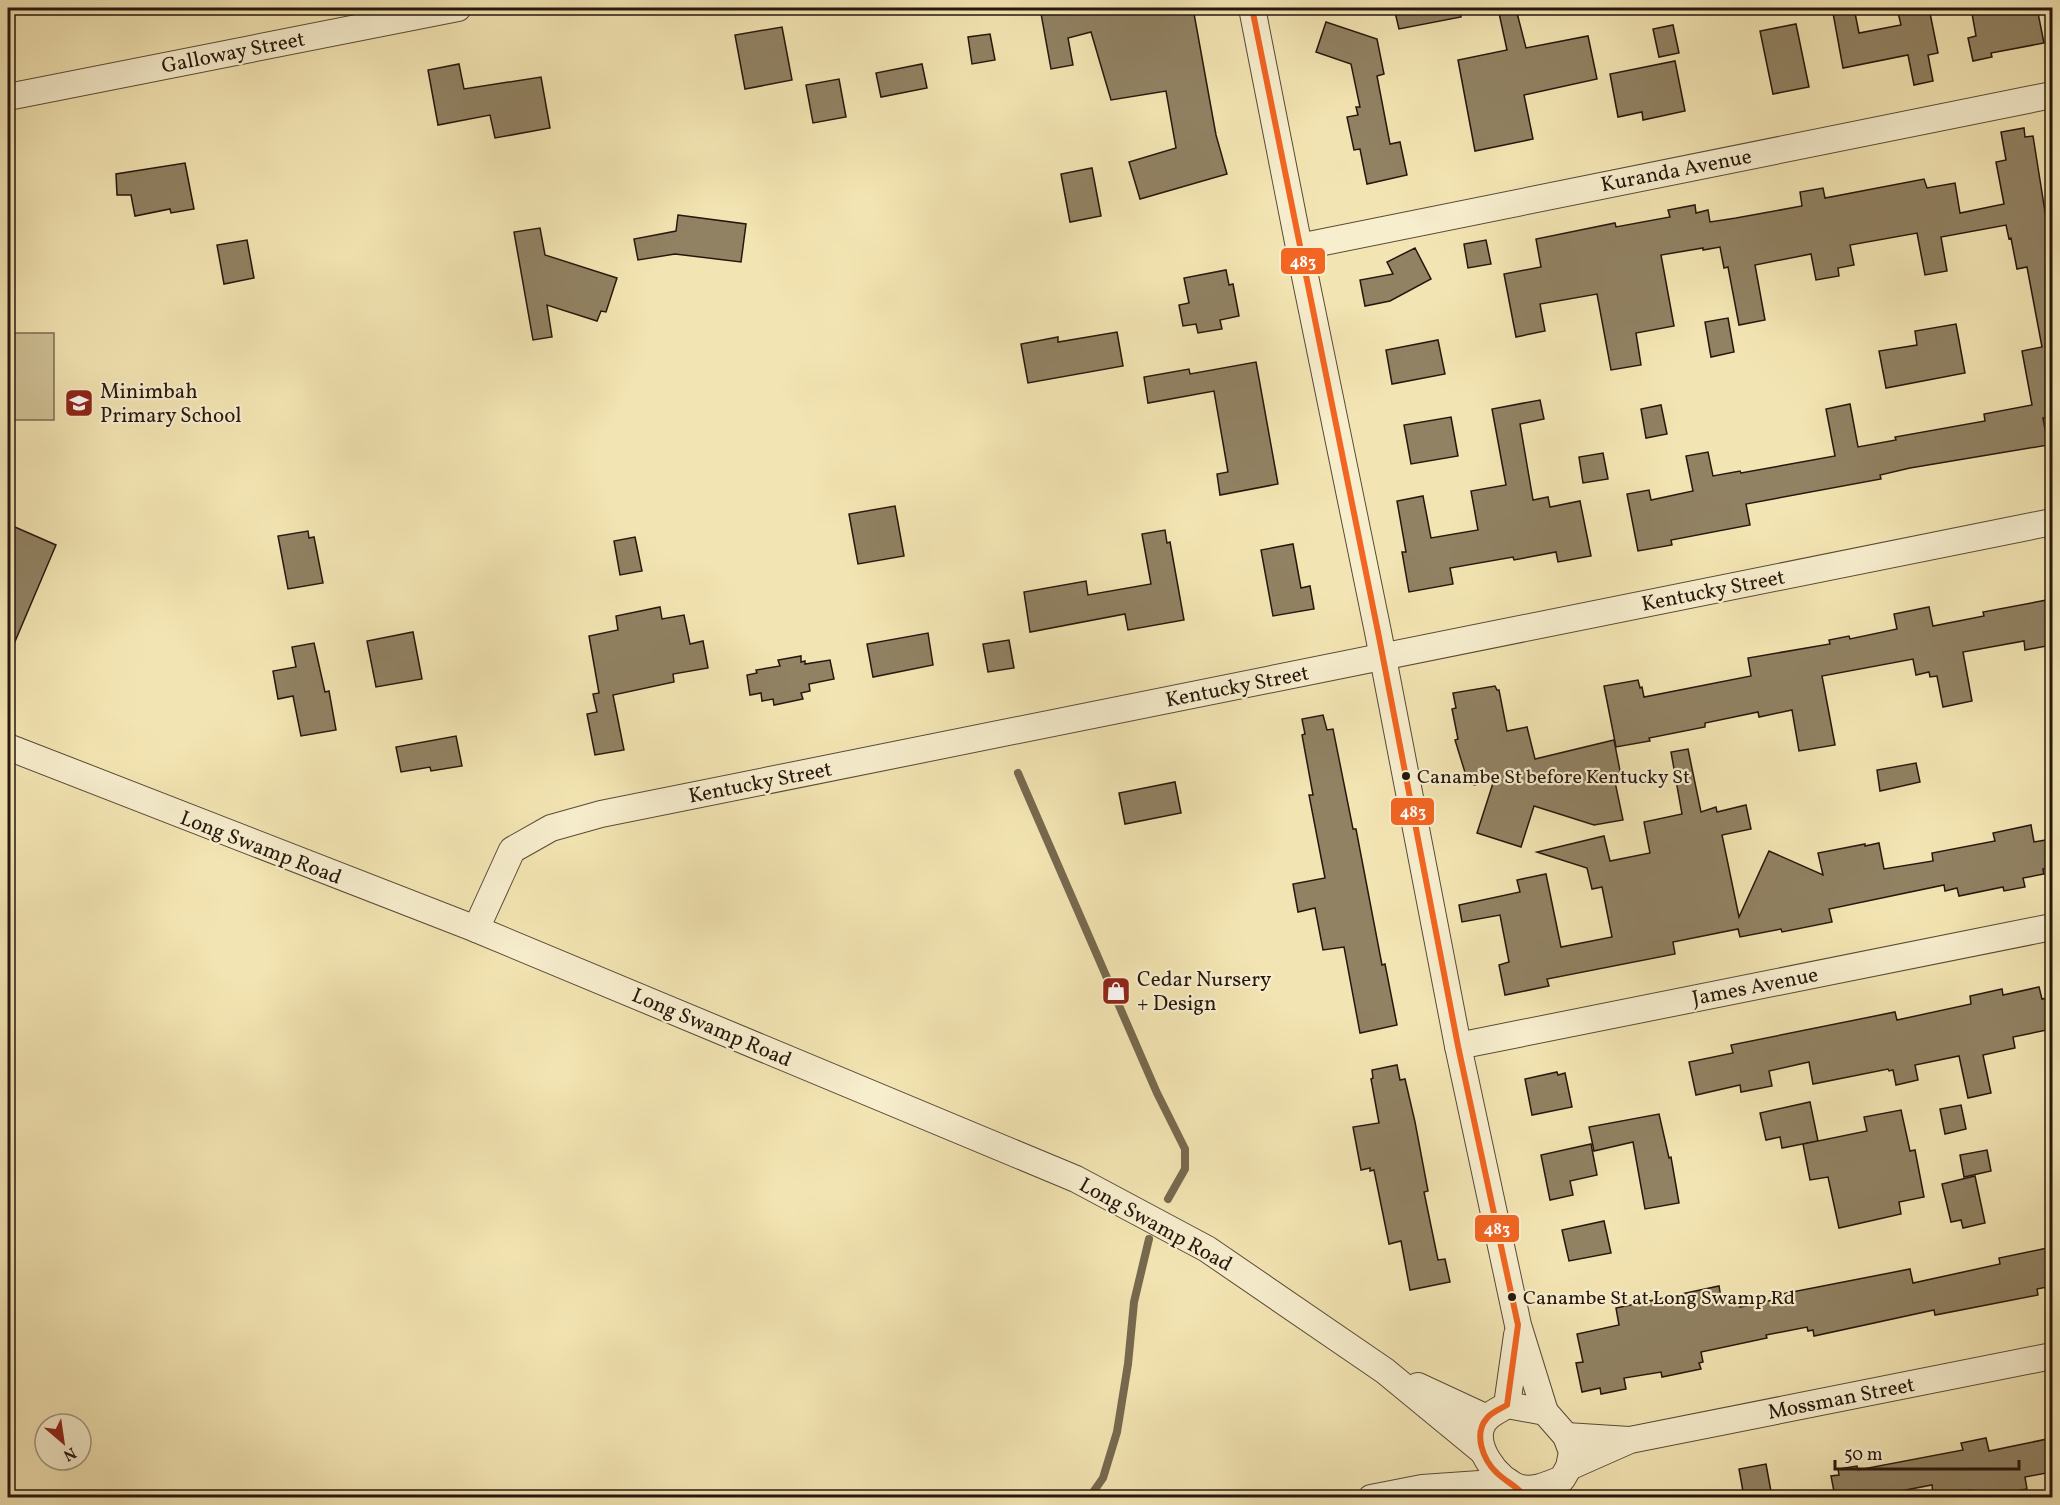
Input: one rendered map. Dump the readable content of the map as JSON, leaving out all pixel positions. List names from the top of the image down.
{
  "streets": {
    "street": [
      "Galloway Street",
      "Kuranda Avenue",
      "Kentucky Street",
      "Long Swamp Road",
      "James Avenue",
      "Mossman Street"
    ]
  },
  "crossings": [
    ["Kentucky Street", "Long Swamp Road"],
    ["Long Swamp Road", "Mossman Street"]
  ],
  "places": {
    "school or university": ["Minimbah Primary School"],
    "other": ["Canambe St before Kentucky St", "Canambe St at Long Swamp Rd"],
    "shop": ["Cedar Nursery + Design"]
  },
  "lines": ["transit line 483"],
  "scale_bar": "50 m",
  "north": "bottom right"
}
